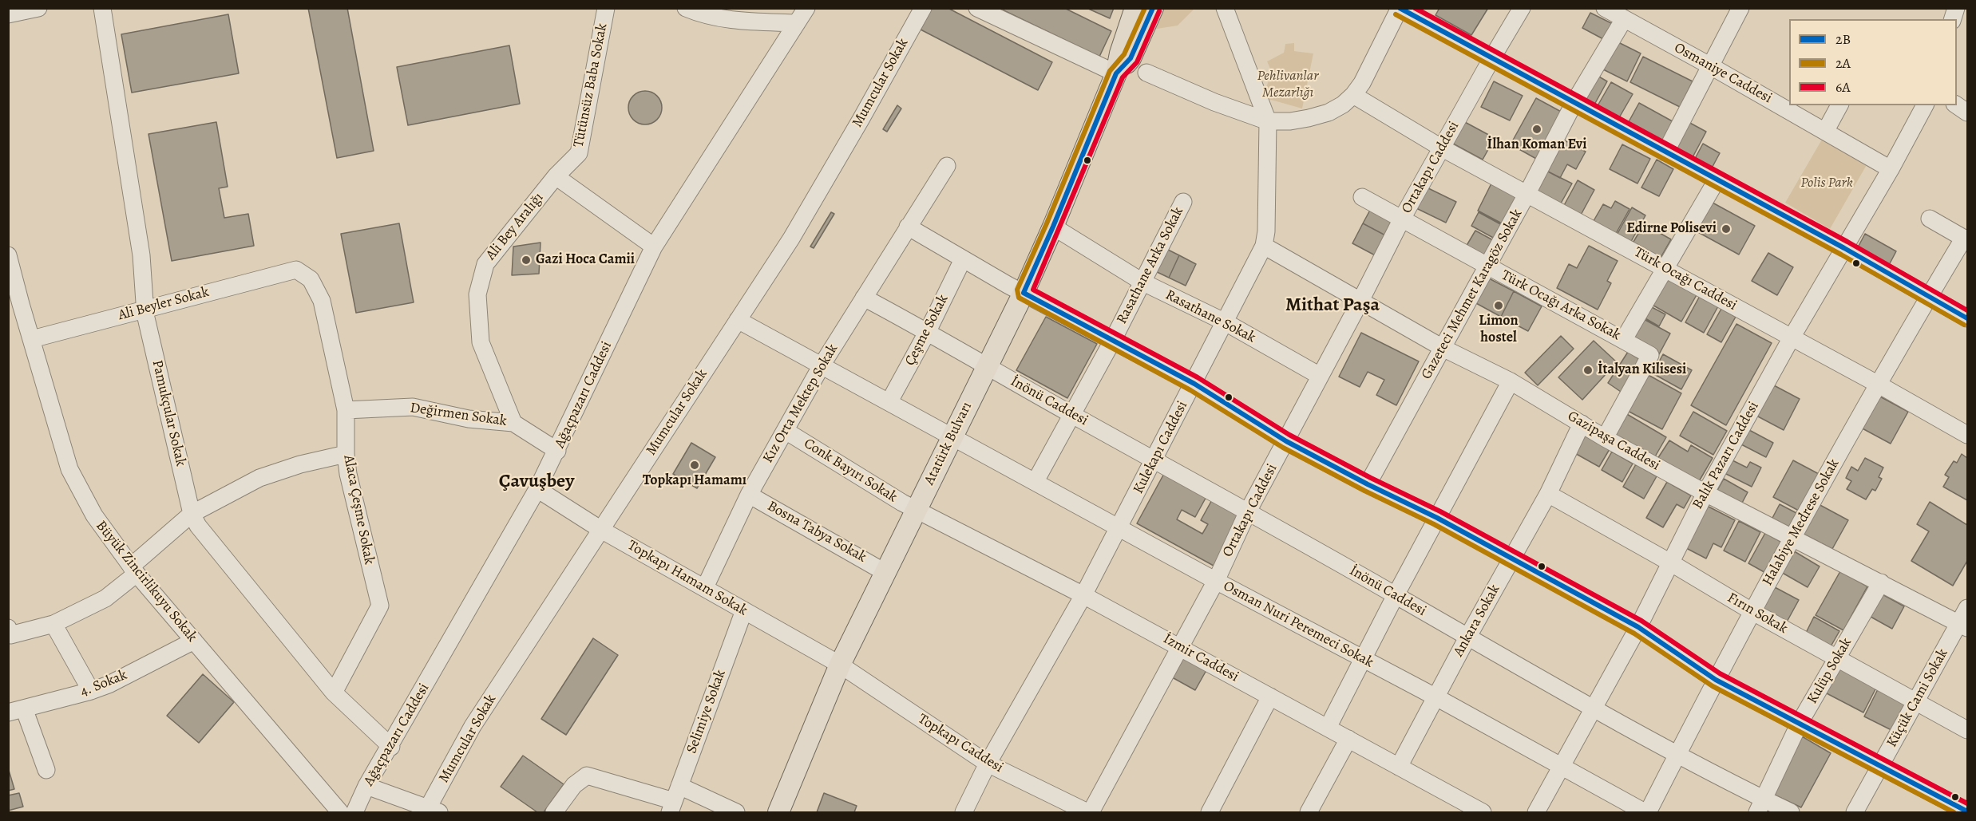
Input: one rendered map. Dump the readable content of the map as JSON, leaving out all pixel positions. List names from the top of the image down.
{
  "streets": {
    "main road": ["Atatürk Bulvarı"],
    "street": [
      "Osmaniye Caddesi",
      "Mumcular Sokak",
      "Tütünsüz Baba Sokak",
      "Ortakapı Caddesi",
      "Ali Bey Aralığı",
      "Rasathane Arka Sokak",
      "Türk Ocağı Caddesi",
      "Gazeteci Mehmet Karagöz Sokak",
      "Ali Beyler Sokak",
      "Türk Ocağı Arka Sokak",
      "Rasathane Sokak",
      "Çeşme Sokak",
      "Ağaçpazarı Caddesi",
      "İnönü Caddesi",
      "Kız Orta Mektep Sokak",
      "Pamukçular Sokak",
      "Değirmen Sokak",
      "Gazipaşa Caddesi",
      "Kulekapı Caddesi",
      "Balık Pazarı Caddesi",
      "Conk Bayırı Sokak",
      "Alaca Çeşme Sokak",
      "Halabiye Medrese Sokak",
      "Bosna Tabya Sokak",
      "Topkapı Hamam Sokak",
      "Büyük Zincirlikuyu Sokak",
      "Fırın Sokak",
      "Ankara Sokak",
      "Osman Nuri Peremeci Sokak",
      "İzmir Caddesi",
      "Kulüp Sokak",
      "4. Sokak",
      "Küçük Cami Sokak",
      "Selimiye Sokak",
      "Topkapı Caddesi"
    ]
  },
  "crossings": [
    ["Osmaniye Caddesi", "Gazeteci Mehmet Karagöz Sokak"],
    ["Osmaniye Caddesi", "Balık Pazarı Caddesi"],
    ["Mumcular Sokak", "Topkapı Hamam Sokak"],
    ["Mumcular Sokak", "Osman Nuri Peremeci Sokak"],
    ["Tütünsüz Baba Sokak", "Ali Bey Aralığı"],
    ["Ortakapı Caddesi", "Türk Ocağı Caddesi"],
    ["Ortakapı Caddesi", "Türk Ocağı Arka Sokak"],
    ["Ortakapı Caddesi", "Rasathane Sokak"],
    ["Ortakapı Caddesi", "İnönü Caddesi"],
    ["Ortakapı Caddesi", "Gazipaşa Caddesi"],
    ["Ortakapı Caddesi", "Osman Nuri Peremeci Sokak"],
    ["Ortakapı Caddesi", "İzmir Caddesi"],
    ["Ortakapı Caddesi", "Topkapı Caddesi"],
    ["Ali Bey Aralığı", "Değirmen Sokak"],
    ["Rasathane Arka Sokak", "Rasathane Sokak"],
    ["Rasathane Arka Sokak", "İnönü Caddesi"],
    ["Rasathane Arka Sokak", "Osman Nuri Peremeci Sokak"],
    ["Türk Ocağı Caddesi", "Gazeteci Mehmet Karagöz Sokak"],
    ["Türk Ocağı Caddesi", "Balık Pazarı Caddesi"],
    ["Türk Ocağı Caddesi", "Halabiye Medrese Sokak"],
    ["Gazeteci Mehmet Karagöz Sokak", "Türk Ocağı Arka Sokak"],
    ["Gazeteci Mehmet Karagöz Sokak", "Gazipaşa Caddesi"],
    ["Ali Beyler Sokak", "Pamukçular Sokak"],
    ["Ali Beyler Sokak", "Alaca Çeşme Sokak"],
    ["Ali Beyler Sokak", "Büyük Zincirlikuyu Sokak"],
    ["Türk Ocağı Arka Sokak", "Gazipaşa Caddesi"],
    ["Rasathane Sokak", "Atatürk Bulvarı"],
    ["Rasathane Sokak", "Kulekapı Caddesi"],
    ["Çeşme Sokak", "İnönü Caddesi"],
    ["Çeşme Sokak", "Osman Nuri Peremeci Sokak"],
    ["Ağaçpazarı Caddesi", "Pamukçular Sokak"],
    ["Ağaçpazarı Caddesi", "Topkapı Hamam Sokak"],
    ["İnönü Caddesi", "Kız Orta Mektep Sokak"],
    ["İnönü Caddesi", "Atatürk Bulvarı"],
    ["İnönü Caddesi", "Kulekapı Caddesi"],
    ["İnönü Caddesi", "Balık Pazarı Caddesi"],
    ["İnönü Caddesi", "Halabiye Medrese Sokak"],
    ["İnönü Caddesi", "Ankara Sokak"],
    ["İnönü Caddesi", "Kulüp Sokak"],
    ["Kız Orta Mektep Sokak", "Conk Bayırı Sokak"],
    ["Kız Orta Mektep Sokak", "Bosna Tabya Sokak"],
    ["Kız Orta Mektep Sokak", "Topkapı Hamam Sokak"],
    ["Kız Orta Mektep Sokak", "Osman Nuri Peremeci Sokak"],
    ["Pamukçular Sokak", "Alaca Çeşme Sokak"],
    ["Değirmen Sokak", "Alaca Çeşme Sokak"],
    ["Gazipaşa Caddesi", "Kulekapı Caddesi"],
    ["Gazipaşa Caddesi", "Balık Pazarı Caddesi"],
    ["Gazipaşa Caddesi", "Halabiye Medrese Sokak"],
    ["Gazipaşa Caddesi", "Ankara Sokak"],
    ["Gazipaşa Caddesi", "Kulüp Sokak"],
    ["Gazipaşa Caddesi", "Küçük Cami Sokak"],
    ["Atatürk Bulvarı", "Conk Bayırı Sokak"],
    ["Atatürk Bulvarı", "Bosna Tabya Sokak"],
    ["Atatürk Bulvarı", "Topkapı Hamam Sokak"],
    ["Atatürk Bulvarı", "Osman Nuri Peremeci Sokak"],
    ["Atatürk Bulvarı", "İzmir Caddesi"],
    ["Atatürk Bulvarı", "Topkapı Caddesi"],
    ["Kulekapı Caddesi", "Osman Nuri Peremeci Sokak"],
    ["Kulekapı Caddesi", "İzmir Caddesi"],
    ["Kulekapı Caddesi", "Topkapı Caddesi"],
    ["Balık Pazarı Caddesi", "Fırın Sokak"],
    ["Balık Pazarı Caddesi", "Osman Nuri Peremeci Sokak"],
    ["Conk Bayırı Sokak", "İzmir Caddesi"],
    ["Halabiye Medrese Sokak", "Fırın Sokak"],
    ["Halabiye Medrese Sokak", "Osman Nuri Peremeci Sokak"],
    ["Topkapı Hamam Sokak", "Selimiye Sokak"],
    ["Topkapı Hamam Sokak", "Topkapı Caddesi"],
    ["Büyük Zincirlikuyu Sokak", "4. Sokak"],
    ["Fırın Sokak", "Ankara Sokak"],
    ["Fırın Sokak", "Kulüp Sokak"],
    ["Fırın Sokak", "Küçük Cami Sokak"],
    ["Ankara Sokak", "Osman Nuri Peremeci Sokak"],
    ["Ankara Sokak", "İzmir Caddesi"]
  ],
  "districts": ["Mithat Paşa", "Çavuşbey"],
  "parks": ["Pehlivanlar Mezarlığı", "Polis Park"],
  "places": [
    "İlhan Koman Evi",
    "Edirne Polisevi",
    "Gazi Hoca Camii",
    "Limon hostel",
    "İtalyan Kilisesi",
    "Topkapı Hamamı"
  ],
  "lines": ["transit line 2B", "transit line 2A", "transit line 6A"],
  "legend": ["2B", "2A", "6A"]
}
